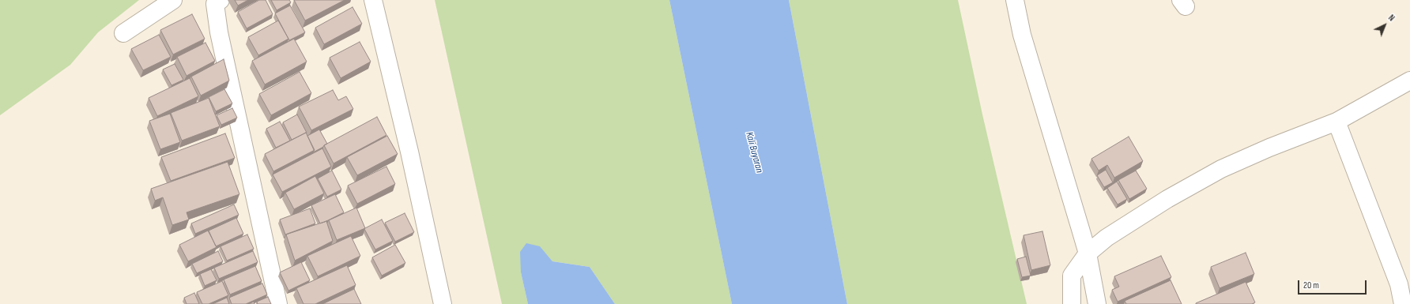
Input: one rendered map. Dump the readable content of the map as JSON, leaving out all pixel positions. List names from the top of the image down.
{
  "water": ["Kali Buyaran"],
  "scale_bar": "20 m",
  "north": "top right"
}
